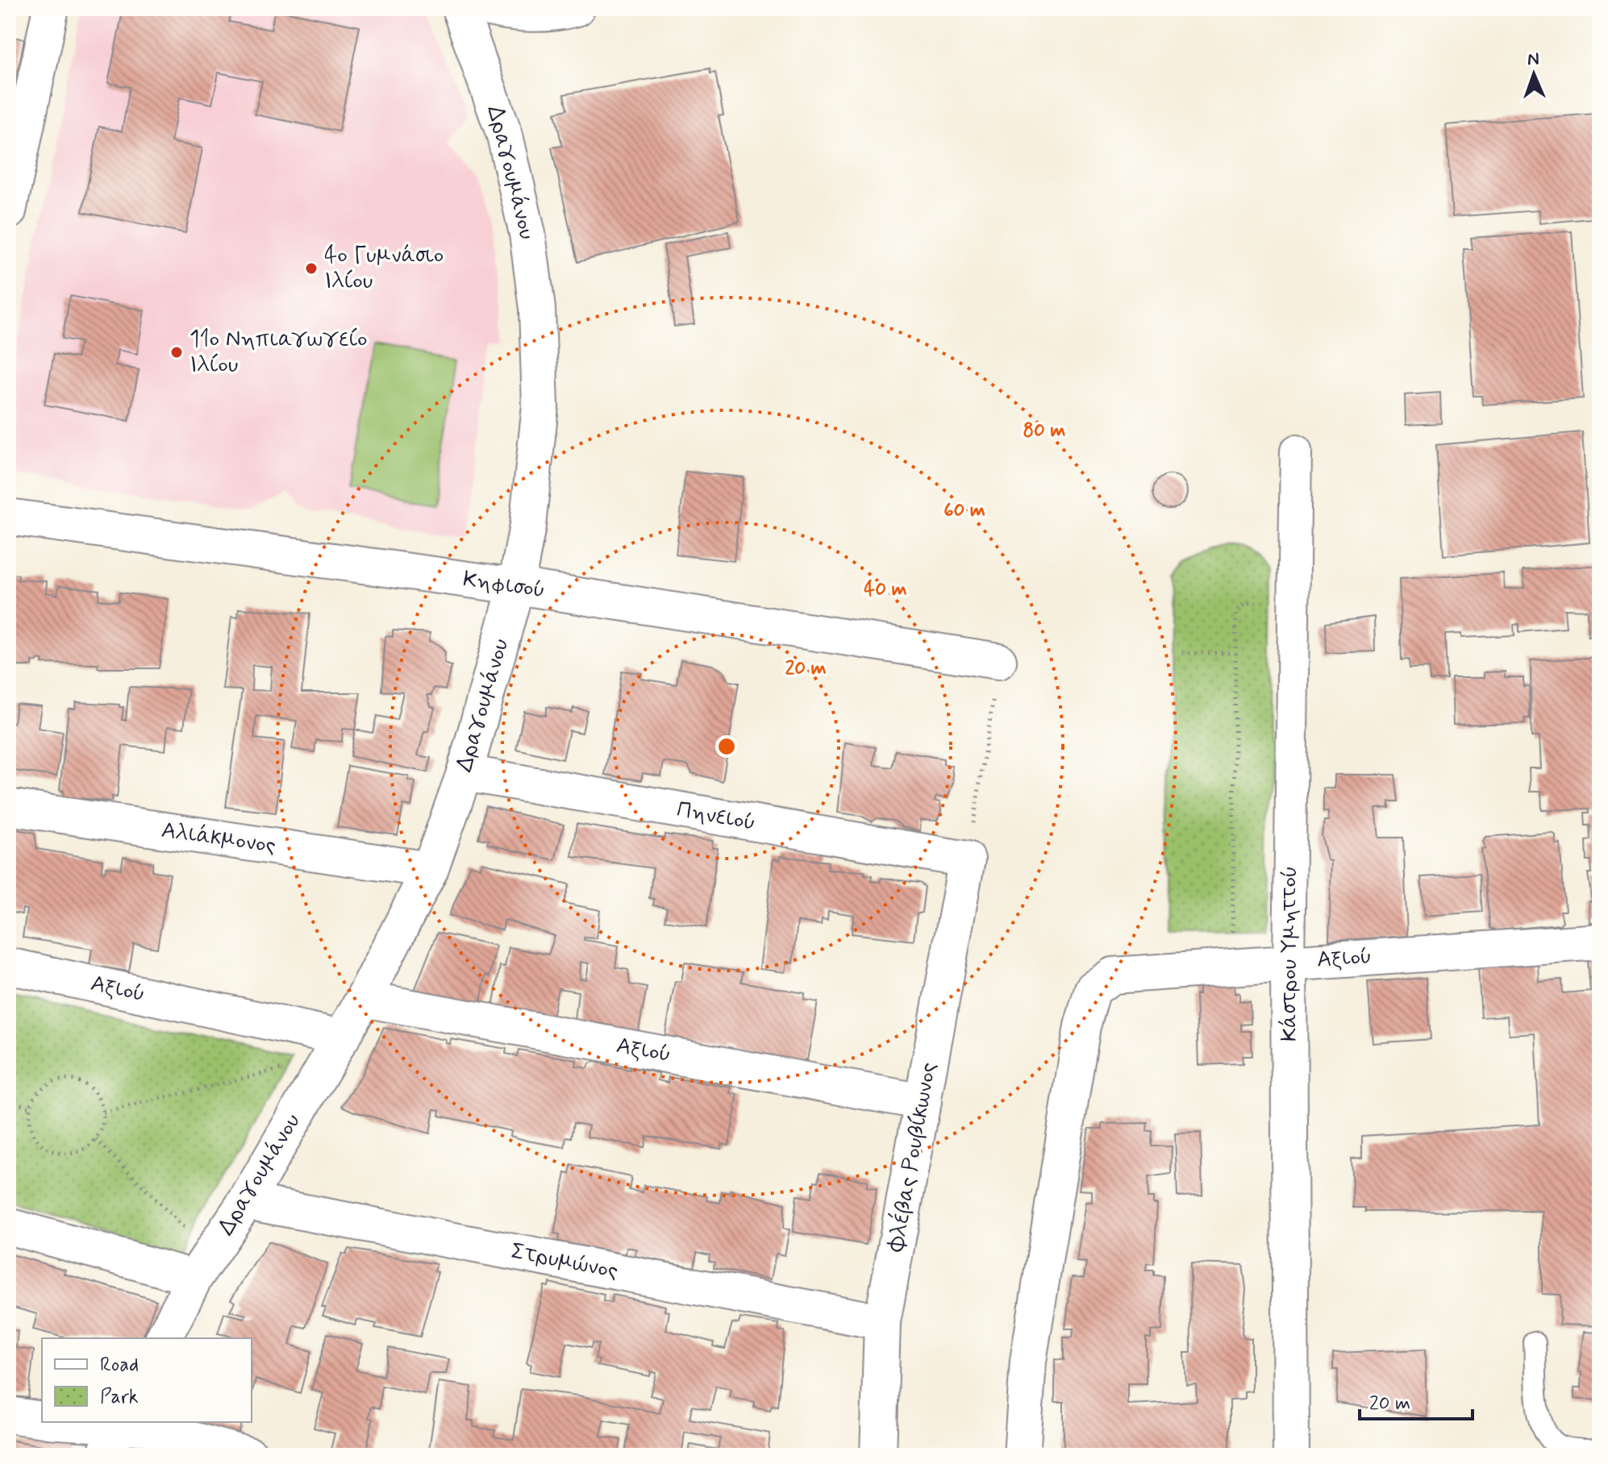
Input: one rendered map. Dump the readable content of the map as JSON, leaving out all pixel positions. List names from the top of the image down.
{
  "streets": {
    "street": [
      "Δραγουμάνου",
      "Κηφισού",
      "Πηνειού",
      "Αλιάκμονος",
      "Κάστρου Υμηττού",
      "Αξιού",
      "Φλέβας Ρουβίκωνος",
      "Στρυμώνος"
    ]
  },
  "crossings": [
    ["Δραγουμάνου", "Κηφισού"],
    ["Δραγουμάνου", "Πηνειού"],
    ["Δραγουμάνου", "Αλιάκμονος"],
    ["Δραγουμάνου", "Αξιού"],
    ["Δραγουμάνου", "Στρυμώνος"],
    ["Πηνειού", "Φλέβας Ρουβίκωνος"],
    ["Κάστρου Υμηττού", "Αξιού"],
    ["Αξιού", "Φλέβας Ρουβίκωνος"],
    ["Φλέβας Ρουβίκωνος", "Στρυμώνος"]
  ],
  "places": ["4ο Γυμνάσιο Ιλίου", "11ο Νηπιαγωγείο Ιλίου"],
  "legend": ["Road", "Park"],
  "scale_bar": "20 m",
  "north": "top",
  "rings": [
    "80 m",
    "60 m",
    "40 m",
    "20 m"
  ]
}
